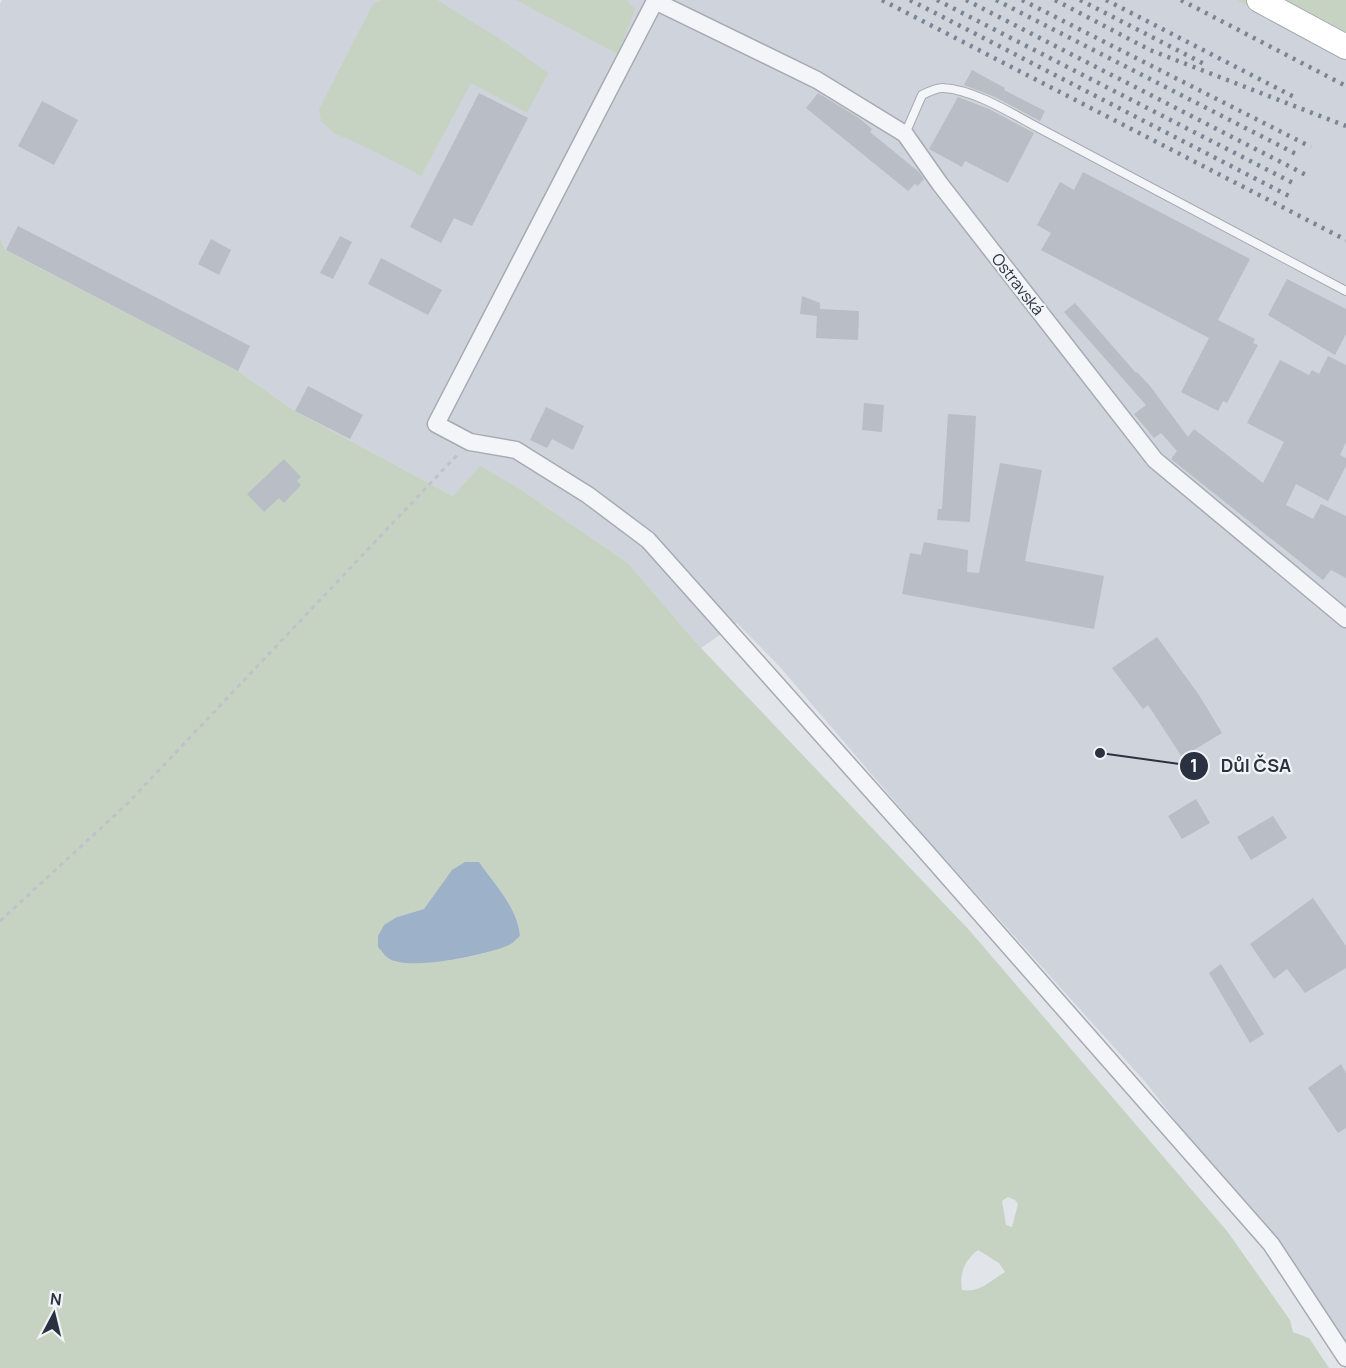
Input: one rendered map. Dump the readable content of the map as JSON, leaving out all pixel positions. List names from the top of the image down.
{
  "streets": {
    "street": ["Ostravská"]
  },
  "places": ["Důl ČSA"],
  "north": "top"
}
